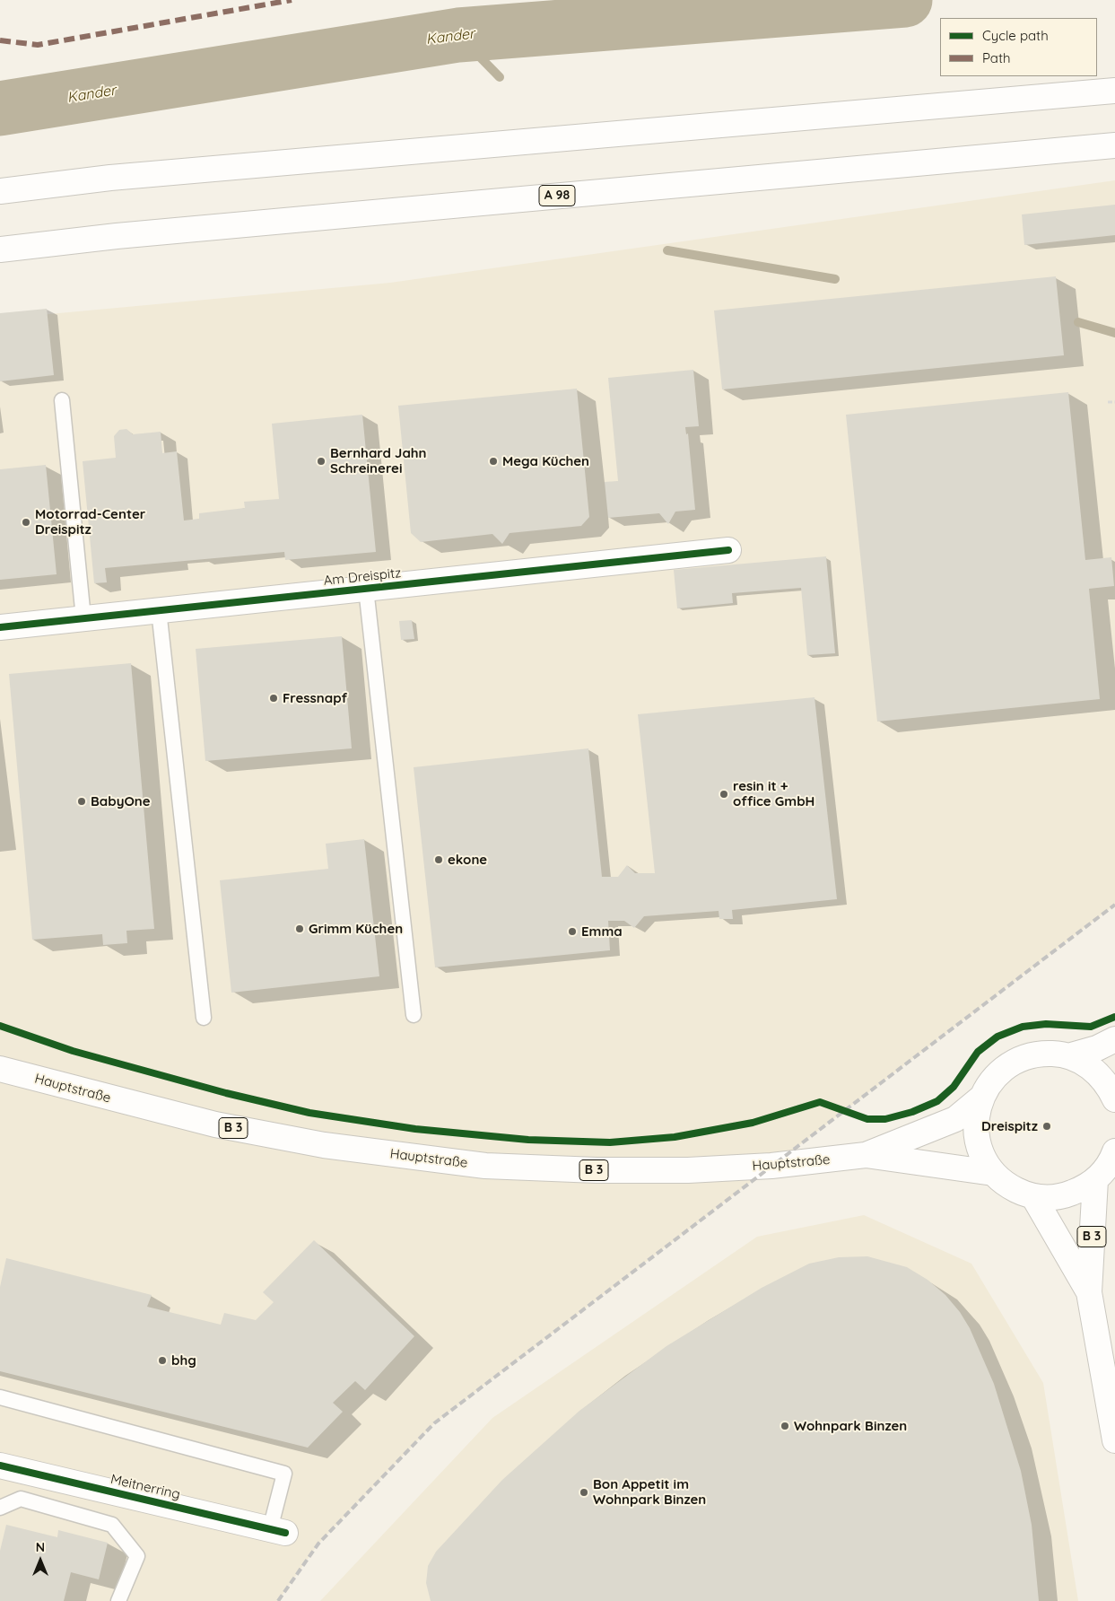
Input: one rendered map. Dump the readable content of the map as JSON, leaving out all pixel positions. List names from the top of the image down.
{
  "streets": {
    "main road": [
      "A 98",
      "Am Dreispitz",
      "Hauptstraße",
      "B 3",
      "Meitnerring"
    ]
  },
  "crossings": [
    ["Hauptstraße", "B 3"]
  ],
  "water": ["Kander"],
  "places": [
    "Bernhard Jahn Schreinerei",
    "Mega Küchen",
    "Motorrad-Center Dreispitz",
    "Fressnapf",
    "resin it + office GmbH",
    "BabyOne",
    "ekone",
    "Grimm Küchen",
    "Emma",
    "Dreispitz",
    "bhg",
    "Wohnpark Binzen",
    "Bon Appetit im Wohnpark Binzen"
  ],
  "legend": ["Cycle path", "Path"],
  "north": "top"
}
